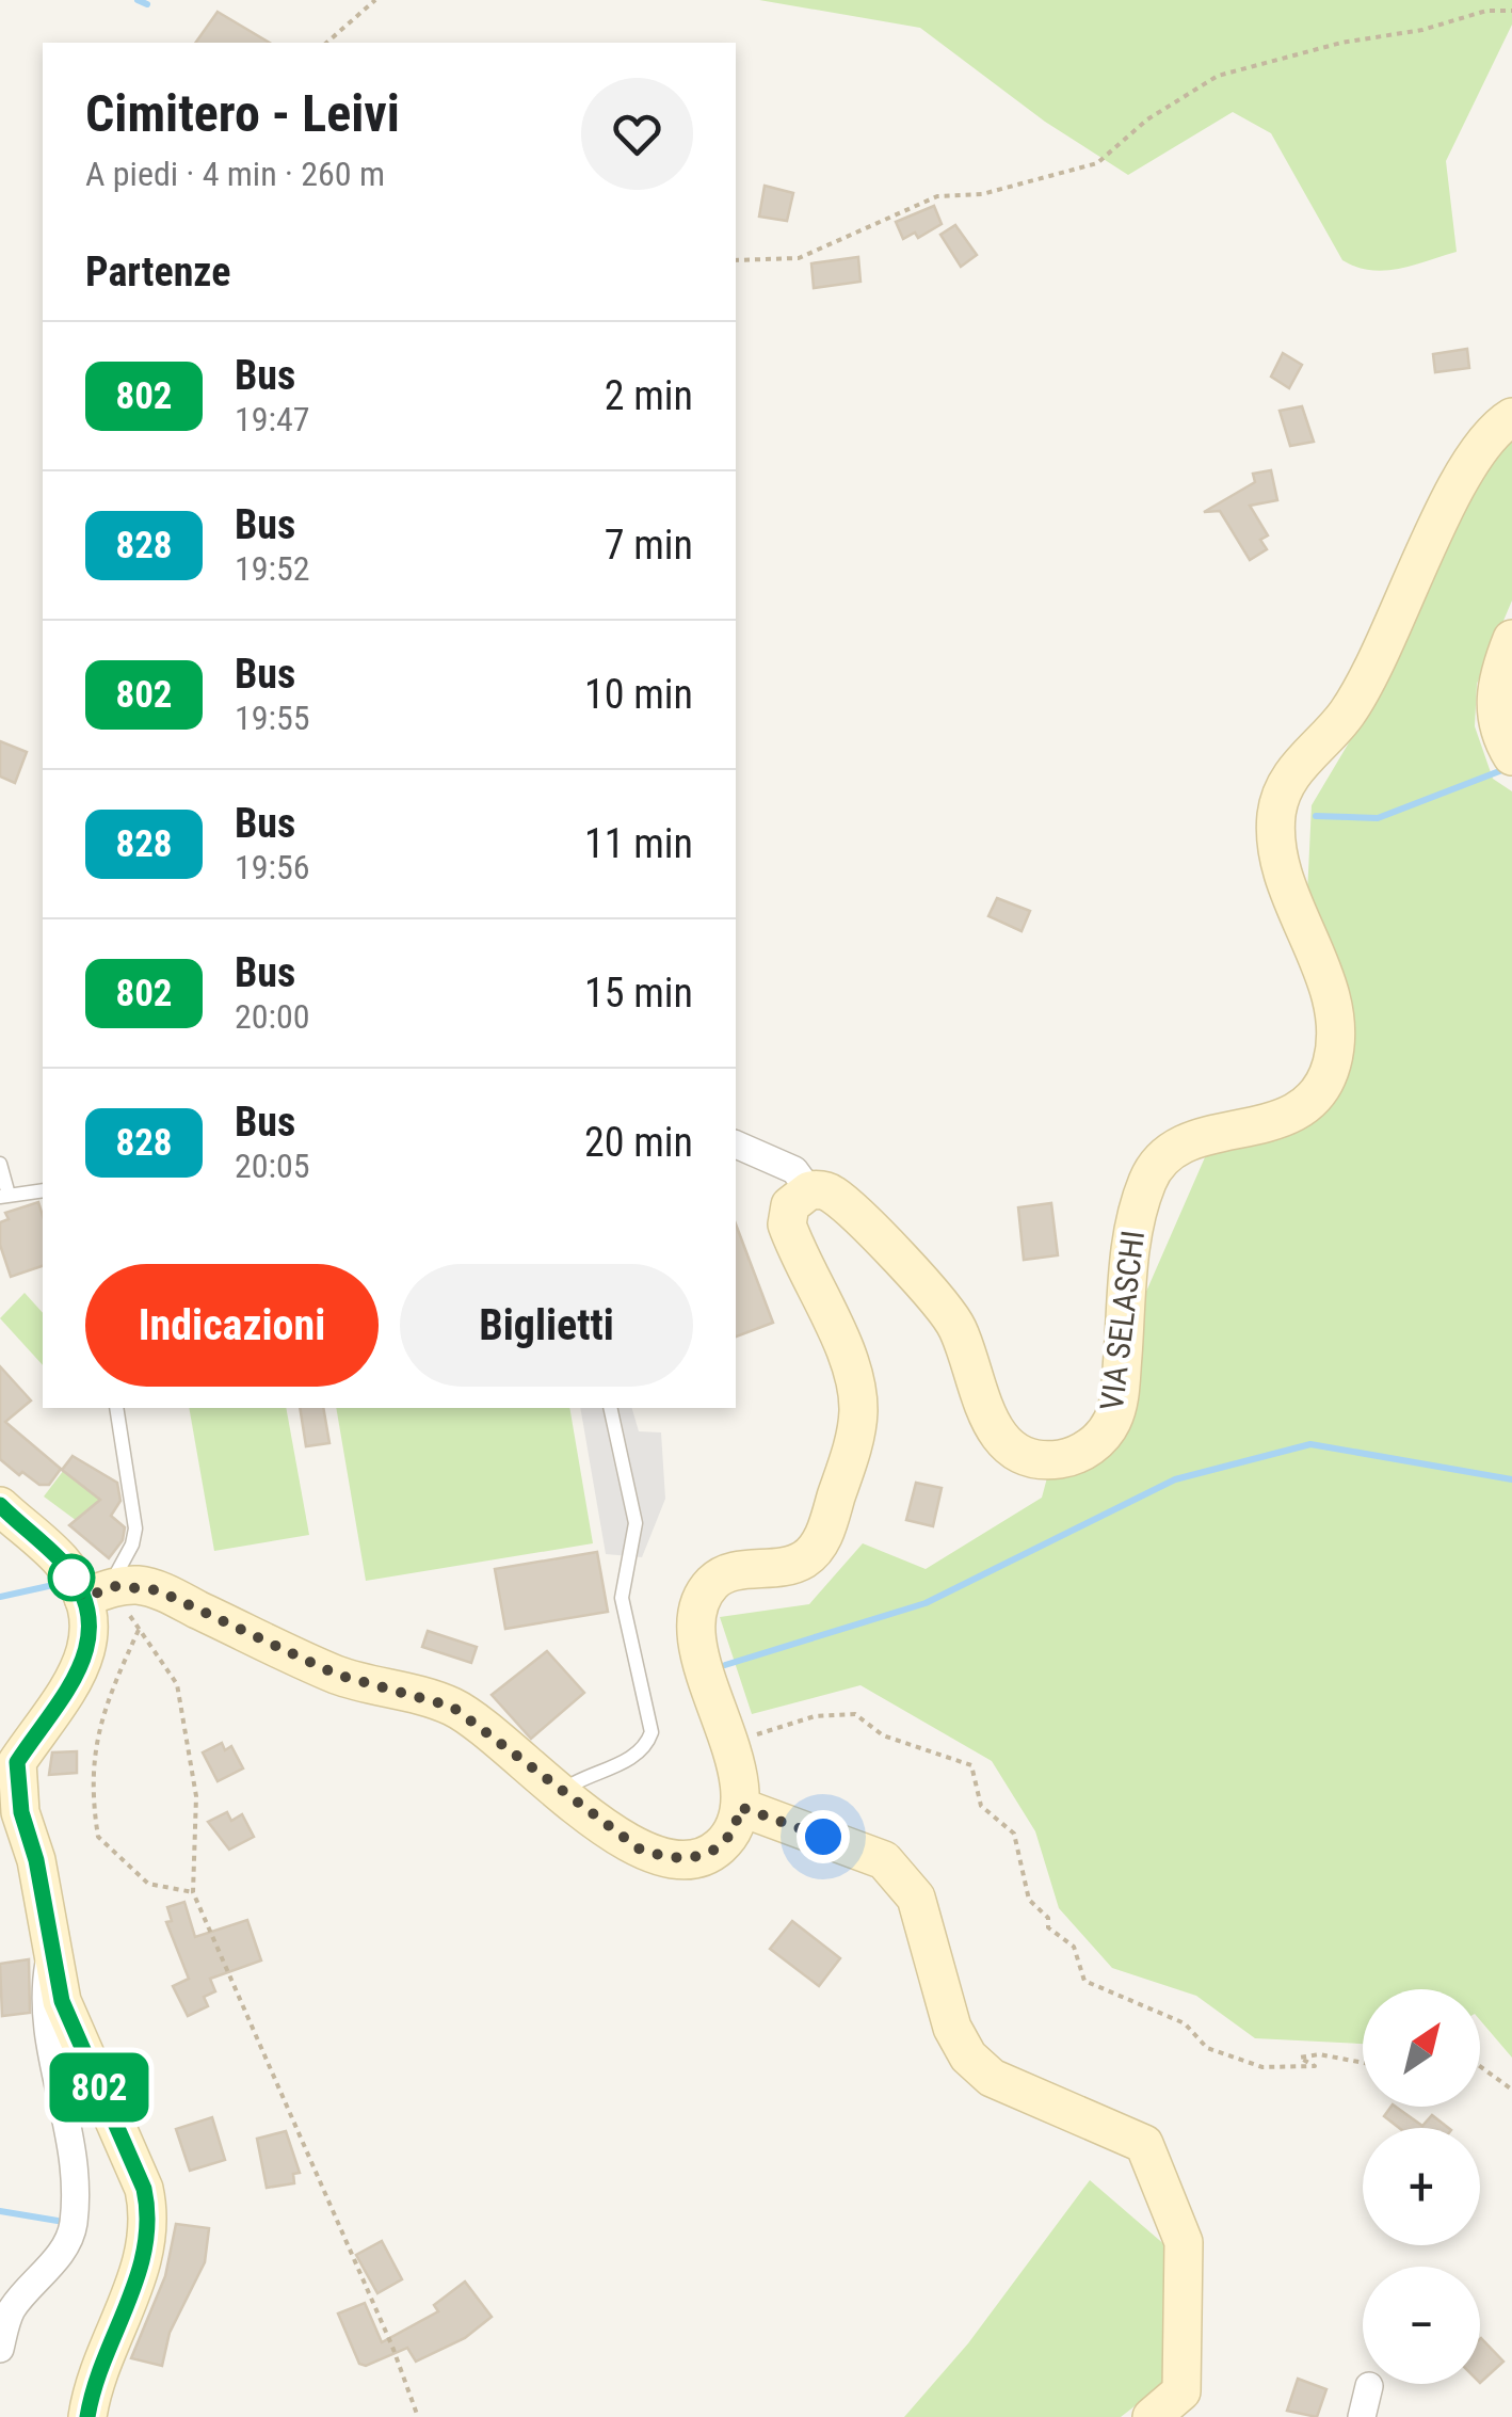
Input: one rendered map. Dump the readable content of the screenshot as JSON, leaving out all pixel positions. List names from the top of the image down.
{
  "streets": {
    "street": ["VIA SELASCHI"]
  },
  "lines": ["bus line 802"],
  "north": "top right",
  "page": {
    "on_map": "802",
    "heading": [
      ["Cimitero - Leivi", "A piedi · 4 min · 260 m"],
      "Partenze"
    ],
    "list": [
      {
        "mark": "802",
        "name": "Bus",
        "note": "19:47",
        "value": "2 min"
      },
      {
        "mark": "828",
        "name": "Bus",
        "note": "19:52",
        "value": "7 min"
      },
      {
        "mark": "802",
        "name": "Bus",
        "note": "19:55",
        "value": "10 min"
      },
      {
        "mark": "828",
        "name": "Bus",
        "note": "19:56",
        "value": "11 min"
      },
      {
        "mark": "802",
        "name": "Bus",
        "note": "20:00",
        "value": "15 min"
      },
      {
        "mark": "828",
        "name": "Bus",
        "note": "20:05",
        "value": "20 min"
      }
    ],
    "buttons": ["Indicazioni", "Biglietti"],
    "map_buttons": ["+", "−"]
  }
}
